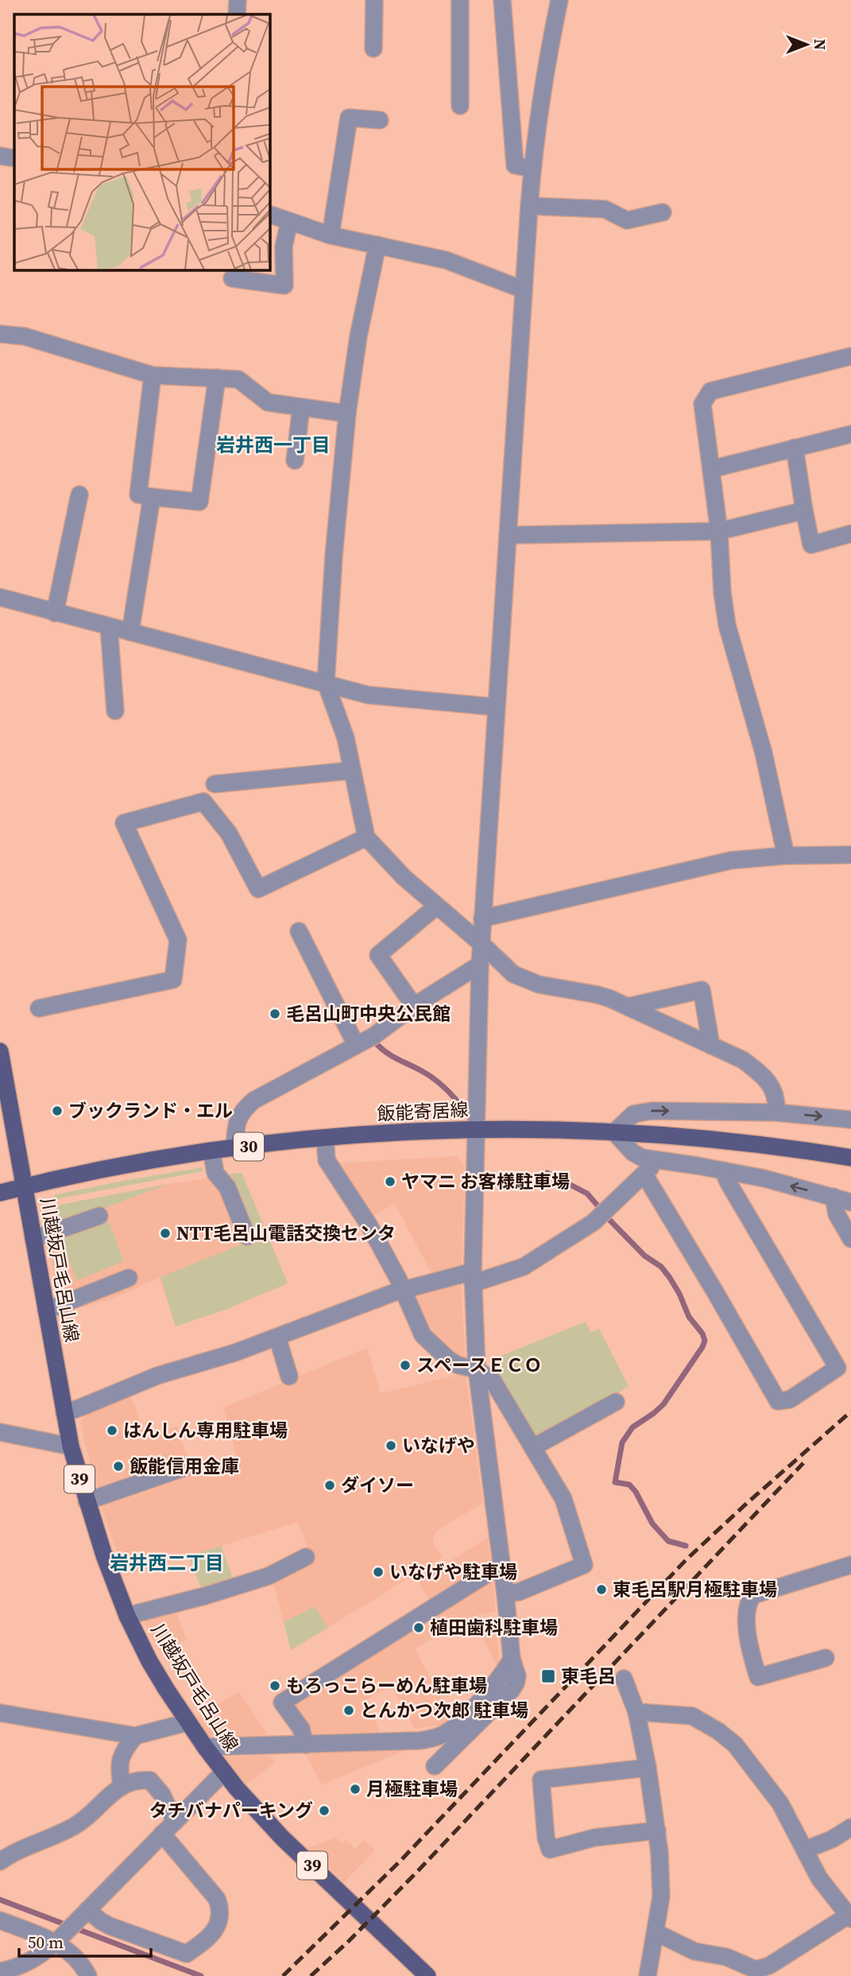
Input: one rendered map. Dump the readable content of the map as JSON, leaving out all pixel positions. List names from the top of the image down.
{
  "streets": {
    "main road": [
      "飯能寄居線",
      "30",
      "川越坂戸毛呂山線",
      "39"
    ]
  },
  "crossings": [
    ["飯能寄居線", "川越坂戸毛呂山線"]
  ],
  "districts": ["岩井西一丁目", "岩井西二丁目"],
  "places": {
    "other": [
      "毛呂山町中央公民館",
      "ブックランド・エル",
      "ヤマニ お客様駐車場",
      "NTT毛呂山電話交換センタ",
      "スペースＥＣＯ",
      "はんしん専用駐車場",
      "いなげや",
      "飯能信用金庫",
      "ダイソー",
      "いなげや駐車場",
      "東毛呂駅月極駐車場",
      "植田歯科駐車場",
      "もろっこらーめん駐車場",
      "とんかつ次郎 駐車場",
      "月極駐車場",
      "タチバナパーキング"
    ],
    "transit": ["東毛呂"]
  },
  "scale_bar": "50 m",
  "north": "right"
}
